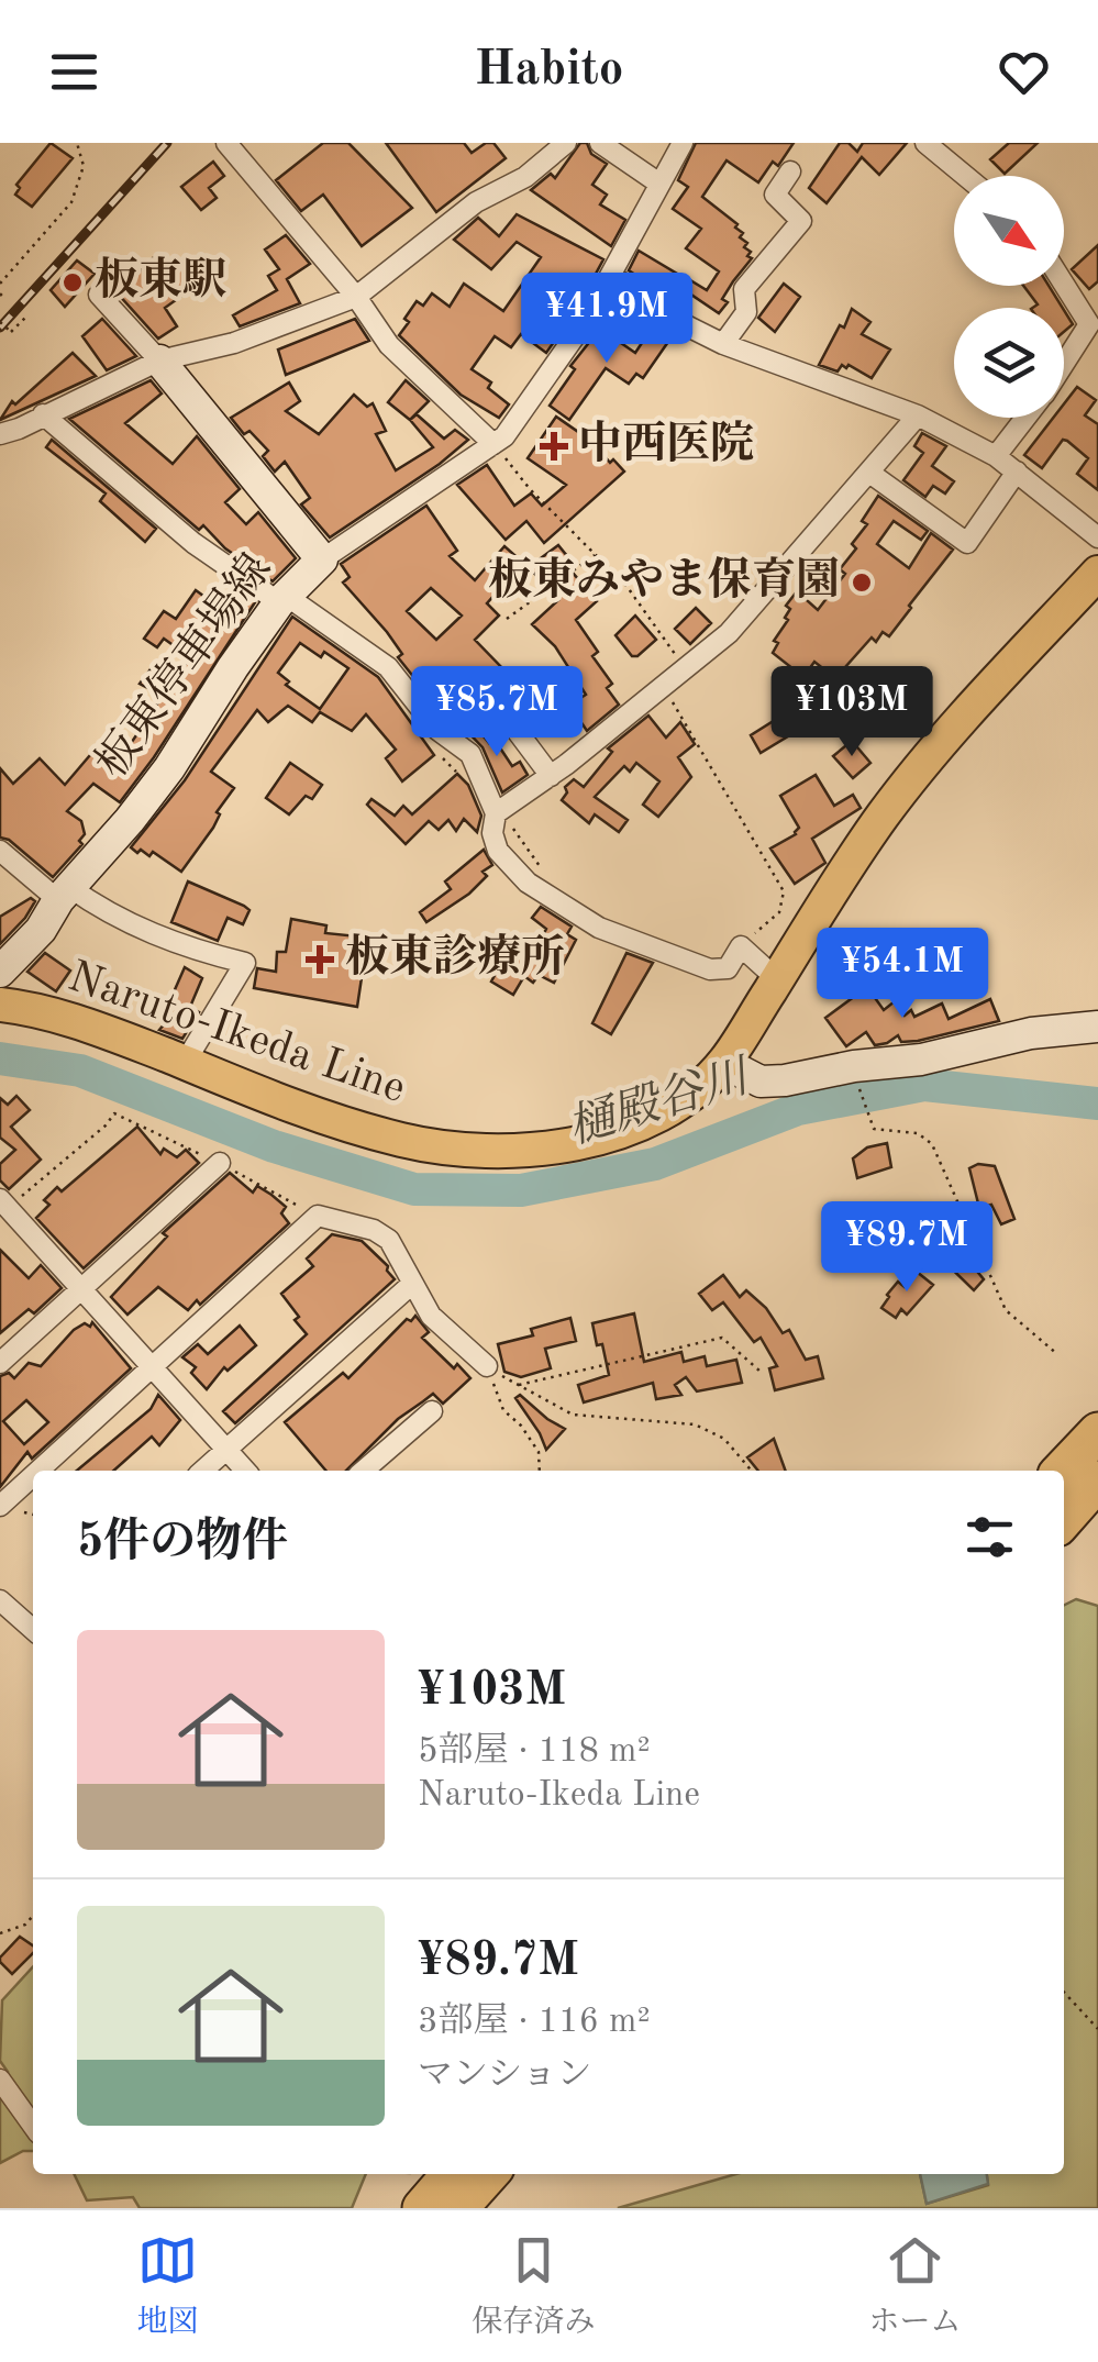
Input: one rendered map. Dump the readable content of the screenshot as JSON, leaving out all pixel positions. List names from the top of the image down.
{
  "streets": {
    "main road": ["板東停車場線", "Naruto-Ikeda Line"]
  },
  "water": ["樋殿谷川"],
  "places": {
    "other": ["板東駅", "板東みやま保育園"],
    "health": ["中西医院", "板東診療所"]
  },
  "north": "bottom right",
  "page": {
    "header": "Habito",
    "price": [
      "¥41.9M",
      "¥85.7M",
      "¥103M",
      "¥54.1M",
      "¥89.7M"
    ],
    "heading": "5件の物件",
    "list": [
      {
        "name": "¥103M",
        "note": "5部屋 · 118 m² · Naruto-Ikeda Line"
      },
      {
        "name": "¥89.7M",
        "note": "3部屋 · 116 m² · マンション"
      }
    ],
    "tabs": ["地図", "保存済み", "ホーム"]
  }
}
